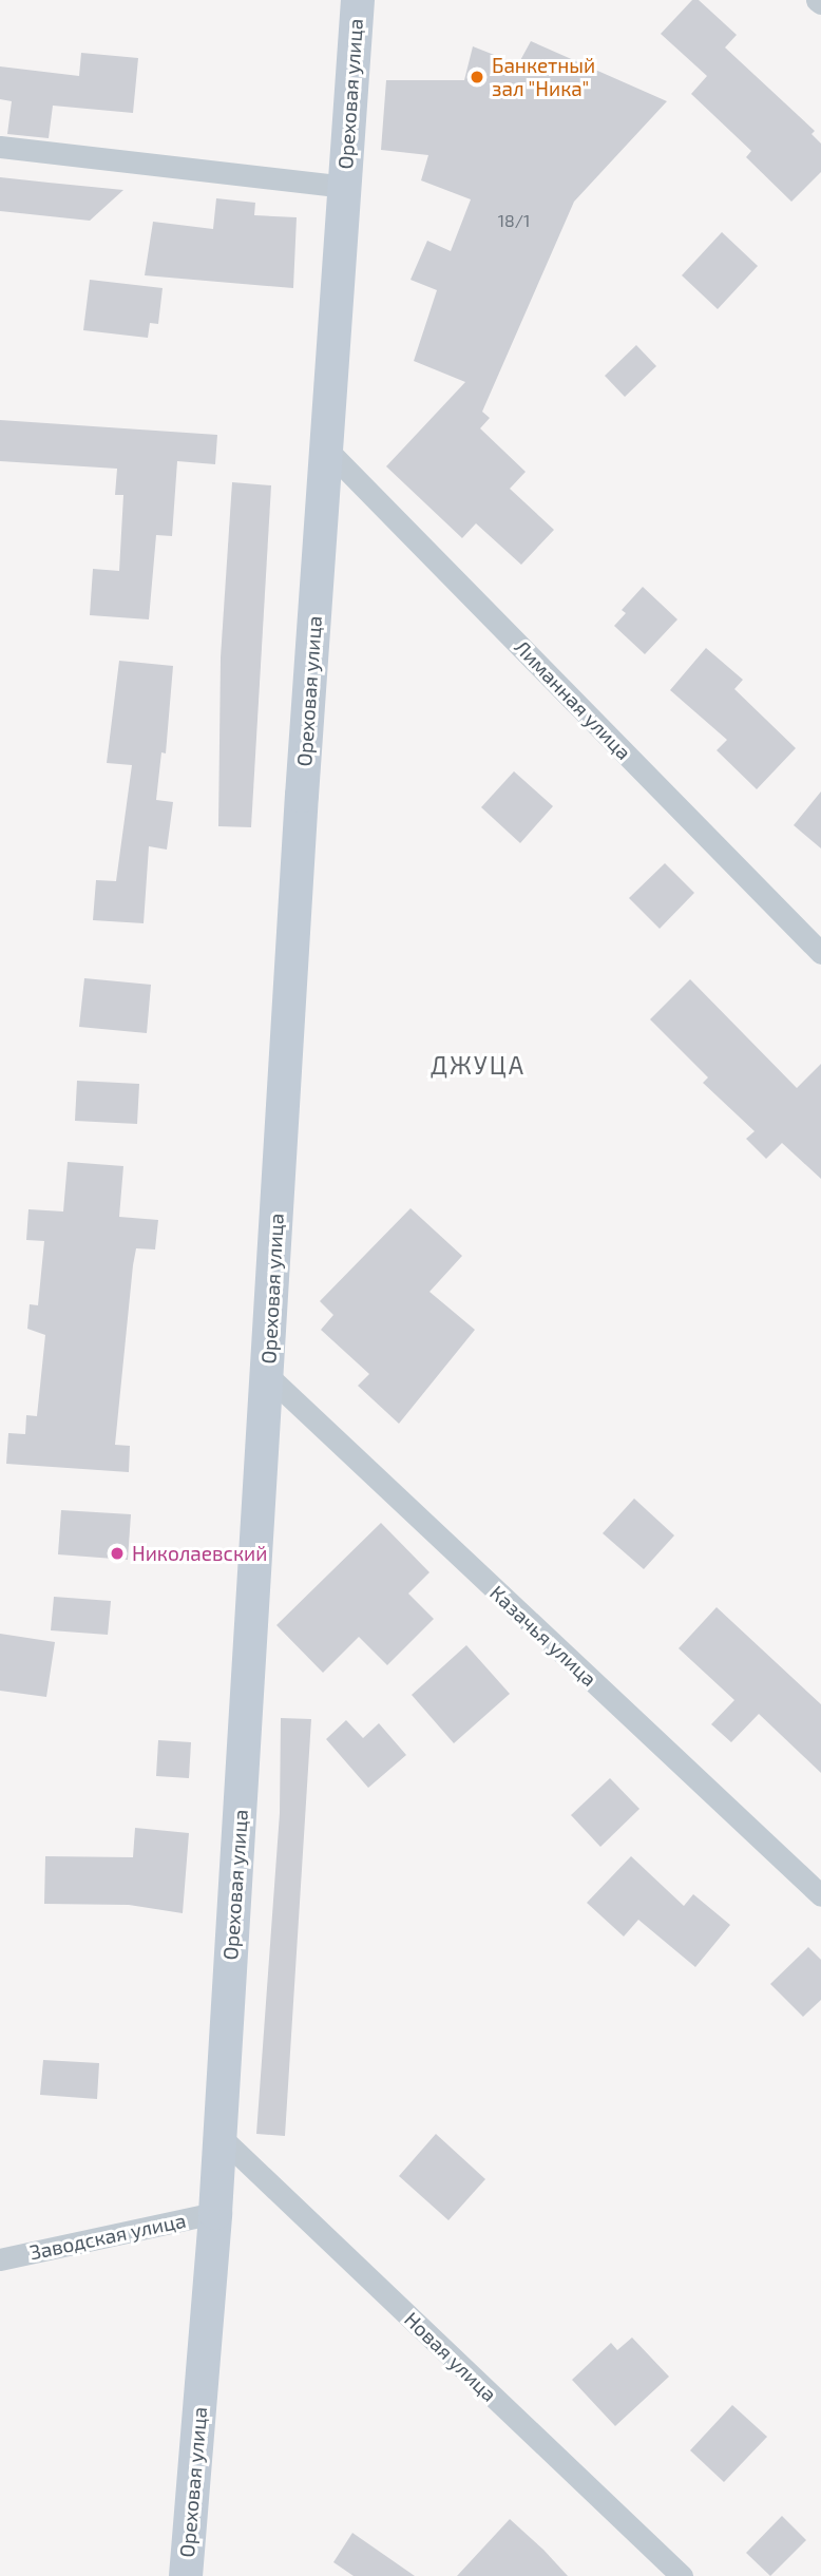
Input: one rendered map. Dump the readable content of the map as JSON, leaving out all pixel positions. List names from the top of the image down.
{
  "streets": {
    "main road": ["Ореховая улица"],
    "street": [
      "Лиманная улица",
      "Казачья улица",
      "Заводская улица",
      "Новая улица"
    ]
  },
  "crossings": [
    ["Ореховая улица", "Лиманная улица"],
    ["Ореховая улица", "Казачья улица"],
    ["Ореховая улица", "Заводская улица"],
    ["Ореховая улица", "Новая улица"]
  ],
  "districts": ["ДЖУЦА"],
  "places": ["Банкетный зал \"Ника\"", "Николаевский"],
  "house_numbers": ["18/1"]
}
